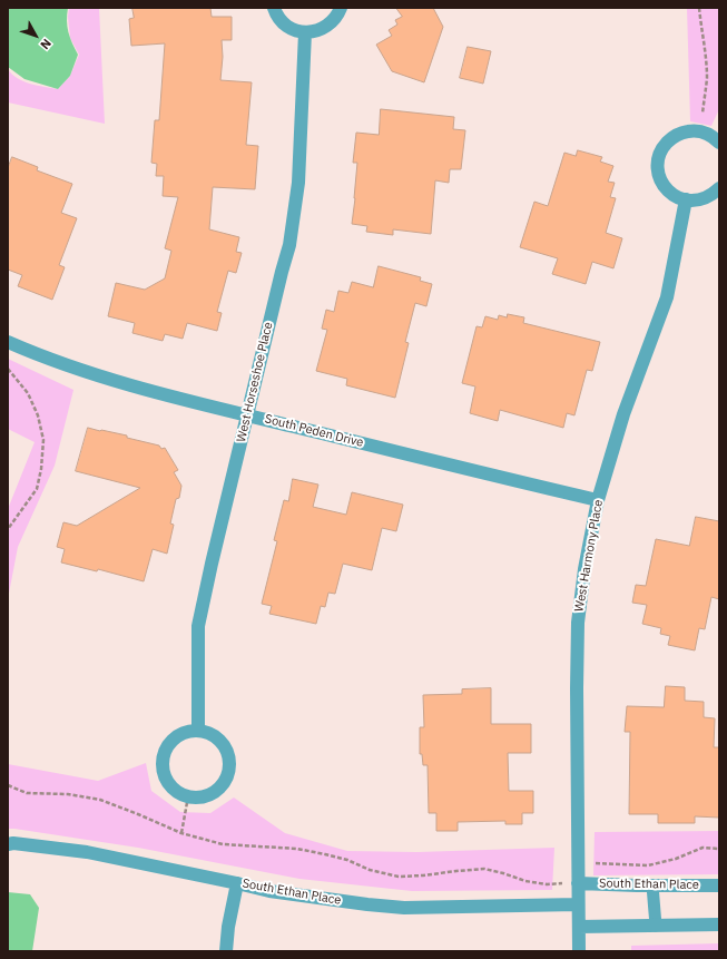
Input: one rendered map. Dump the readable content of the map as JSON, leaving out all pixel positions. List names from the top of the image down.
{
  "streets": {
    "street": [
      "West Horseshoe Place",
      "South Peden Drive",
      "West Harmony Place",
      "South Ethan Place"
    ]
  },
  "crossings": [
    ["West Horseshoe Place", "South Peden Drive"],
    ["South Peden Drive", "West Harmony Place"],
    ["West Harmony Place", "South Ethan Place"]
  ],
  "north": "bottom right"
}
